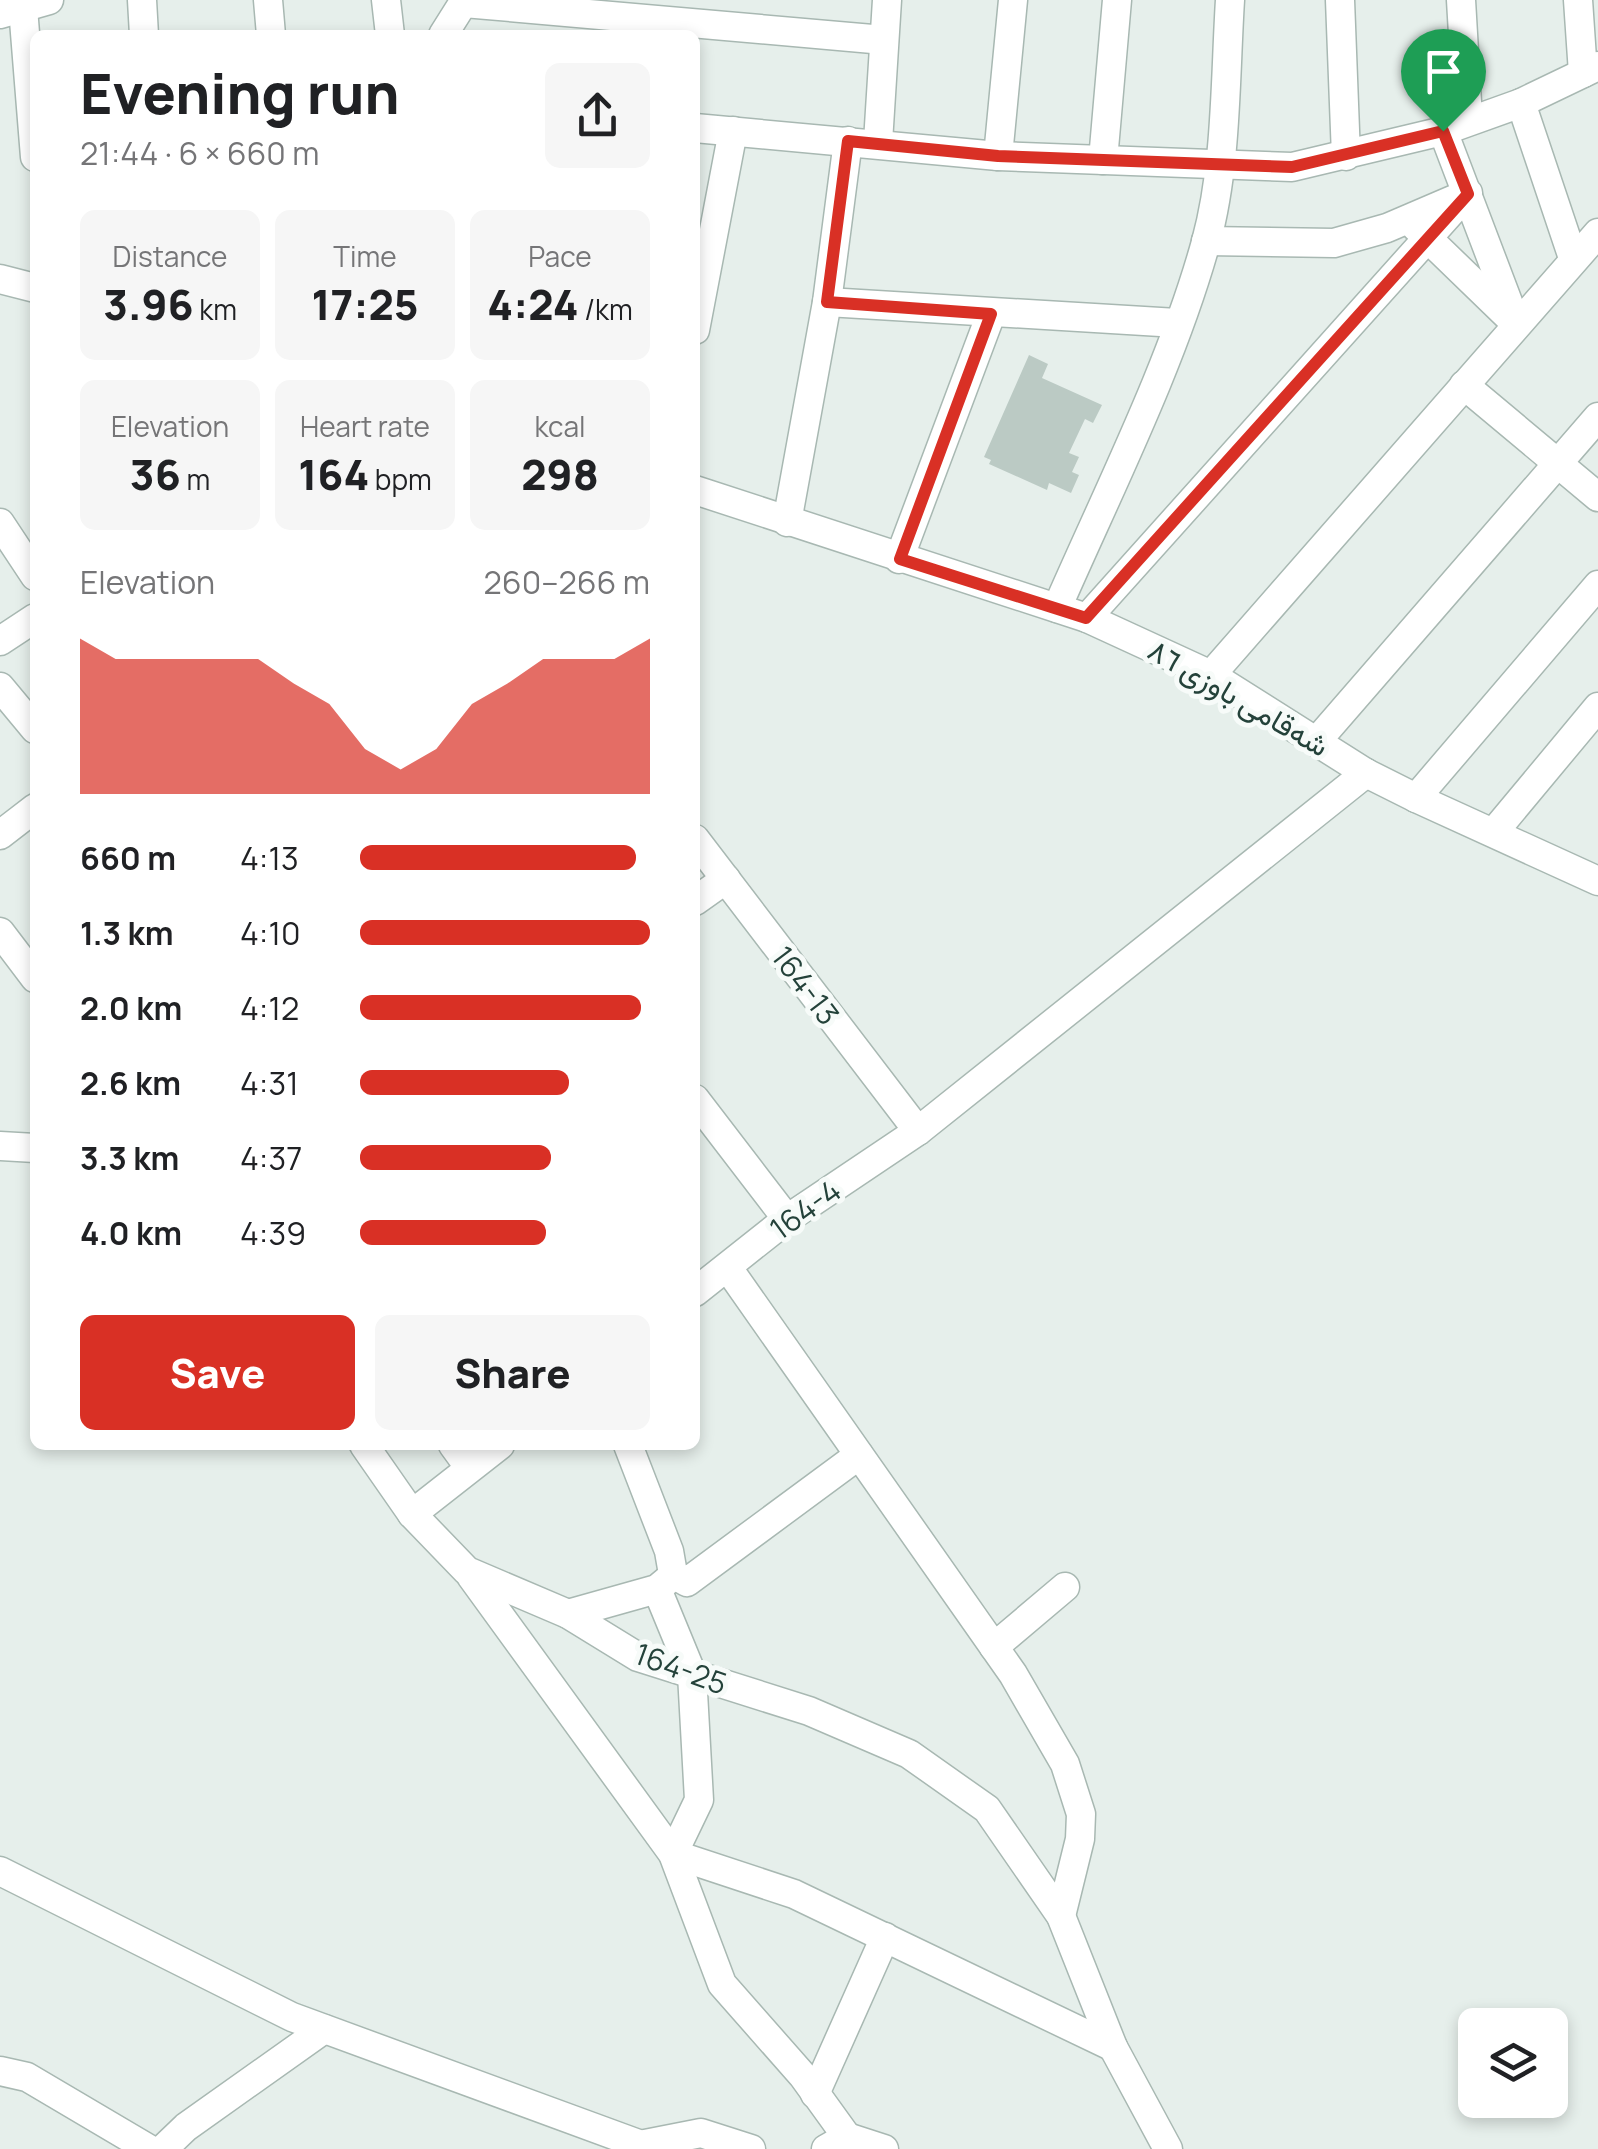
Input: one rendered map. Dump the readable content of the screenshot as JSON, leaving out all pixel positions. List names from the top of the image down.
{
  "streets": {
    "street": [
      "شەقامی باوزی ٨٦",
      "164-13",
      "164-4",
      "164-25"
    ]
  },
  "crossings": [
    ["شەقامی باوزی ٨٦", "164-4"],
    ["164-13", "164-4"]
  ],
  "page": {
    "heading": ["Evening run", "21:44 · 6 × 660 m"],
    "stats": [
      ["Distance", "3.96 km"],
      ["Time", "17:25"],
      ["Pace", "4:24 /km"],
      ["Elevation", "36 m"],
      ["Heart rate", "164 bpm"],
      ["kcal", "298"]
    ],
    "chart": ["Elevation", "260–266 m"],
    "list": [
      {
        "name": "660 m",
        "note": "4:13"
      },
      {
        "name": "1.3 km",
        "note": "4:10"
      },
      {
        "name": "2.0 km",
        "note": "4:12"
      },
      {
        "name": "2.6 km",
        "note": "4:31"
      },
      {
        "name": "3.3 km",
        "note": "4:37"
      },
      {
        "name": "4.0 km",
        "note": "4:39"
      }
    ],
    "buttons": ["Save", "Share"]
  }
}
